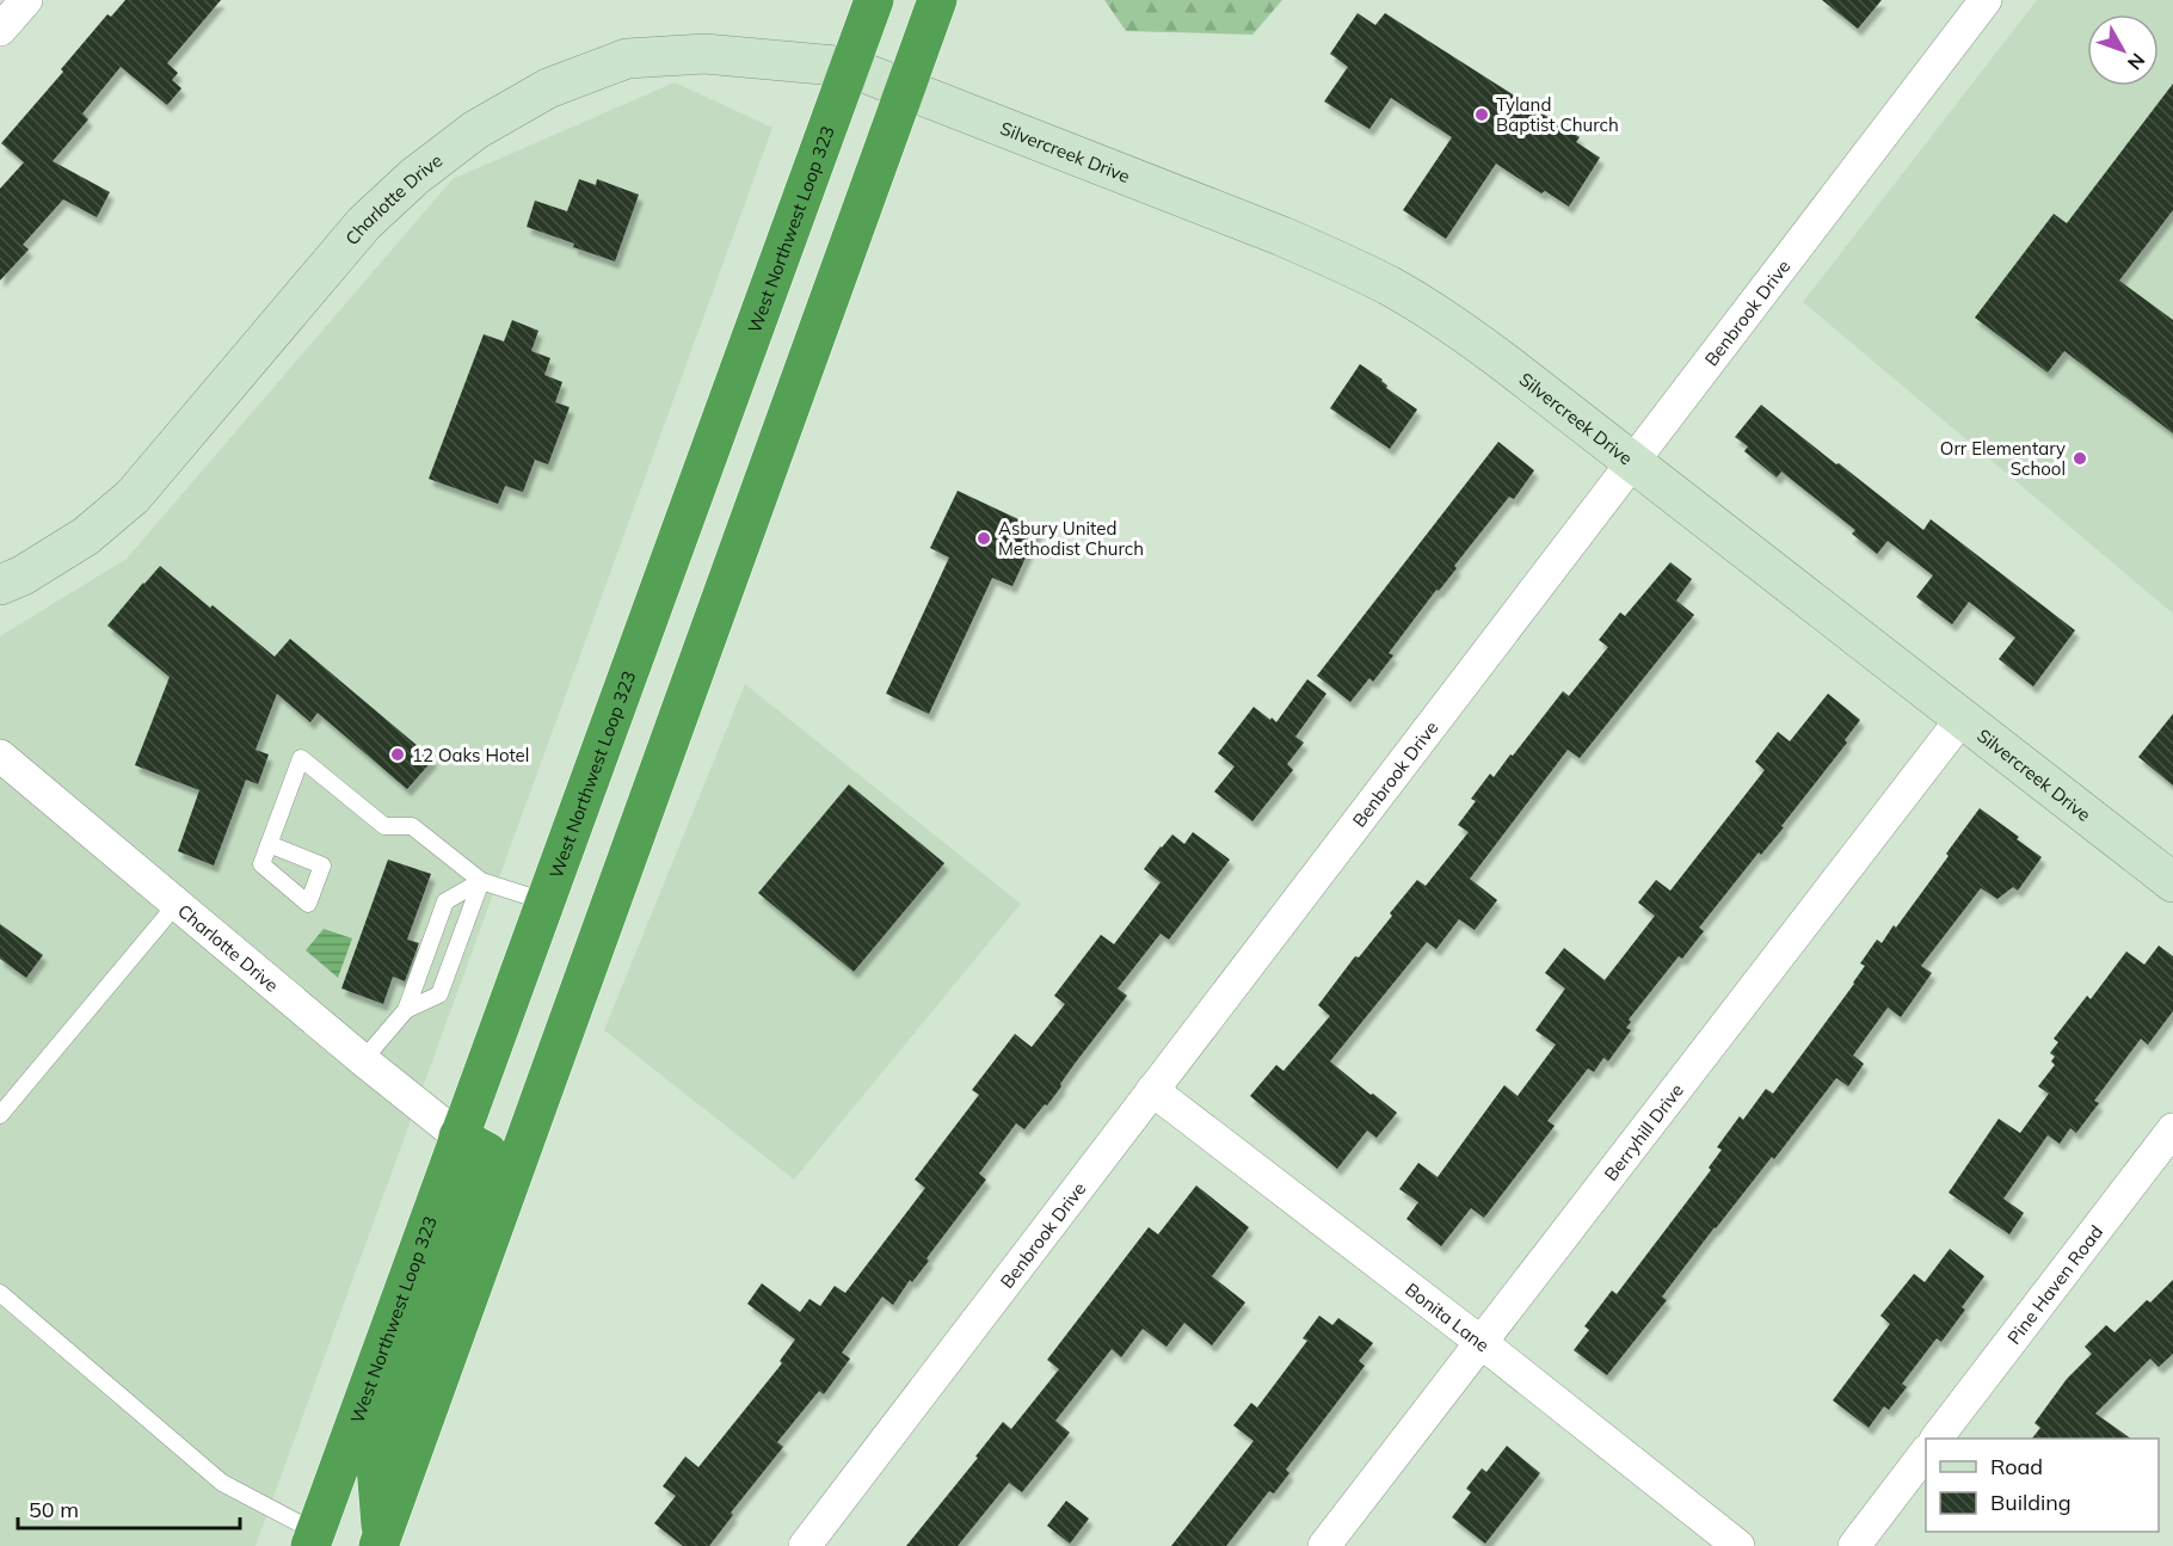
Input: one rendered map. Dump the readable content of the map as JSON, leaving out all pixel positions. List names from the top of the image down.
{
  "streets": {
    "highway": ["West Northwest Loop 323"],
    "street": [
      "Silvercreek Drive",
      "Charlotte Drive",
      "Benbrook Drive",
      "Berryhill Drive",
      "Pine Haven Road",
      "Bonita Lane"
    ]
  },
  "crossings": [
    ["Silvercreek Drive", "Charlotte Drive"],
    ["Silvercreek Drive", "Benbrook Drive"],
    ["Silvercreek Drive", "Berryhill Drive"],
    ["Charlotte Drive", "West Northwest Loop 323"],
    ["Benbrook Drive", "Bonita Lane"],
    ["Berryhill Drive", "Bonita Lane"]
  ],
  "places": [
    "Tyland Baptist Church",
    "Orr Elementary School",
    "Asbury United Methodist Church",
    "12 Oaks Hotel"
  ],
  "legend": ["Road", "Building"],
  "scale_bar": "50 m",
  "north": "bottom right"
}
